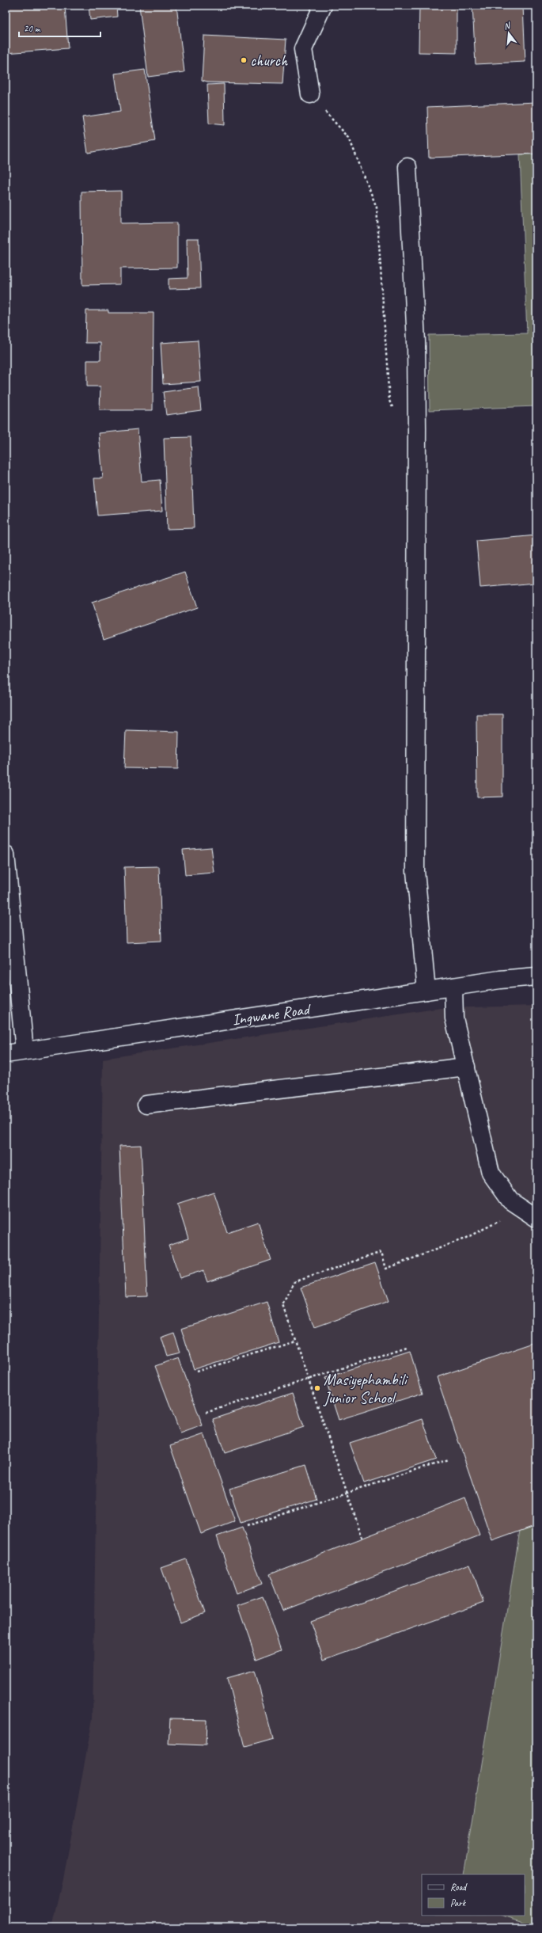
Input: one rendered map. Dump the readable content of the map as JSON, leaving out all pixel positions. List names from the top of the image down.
{
  "streets": {
    "street": ["Ingwane Road"]
  },
  "places": ["church", "Masiyephambili Junior School"],
  "legend": ["Road", "Park"],
  "scale_bar": "20 m",
  "north": "top"
}
